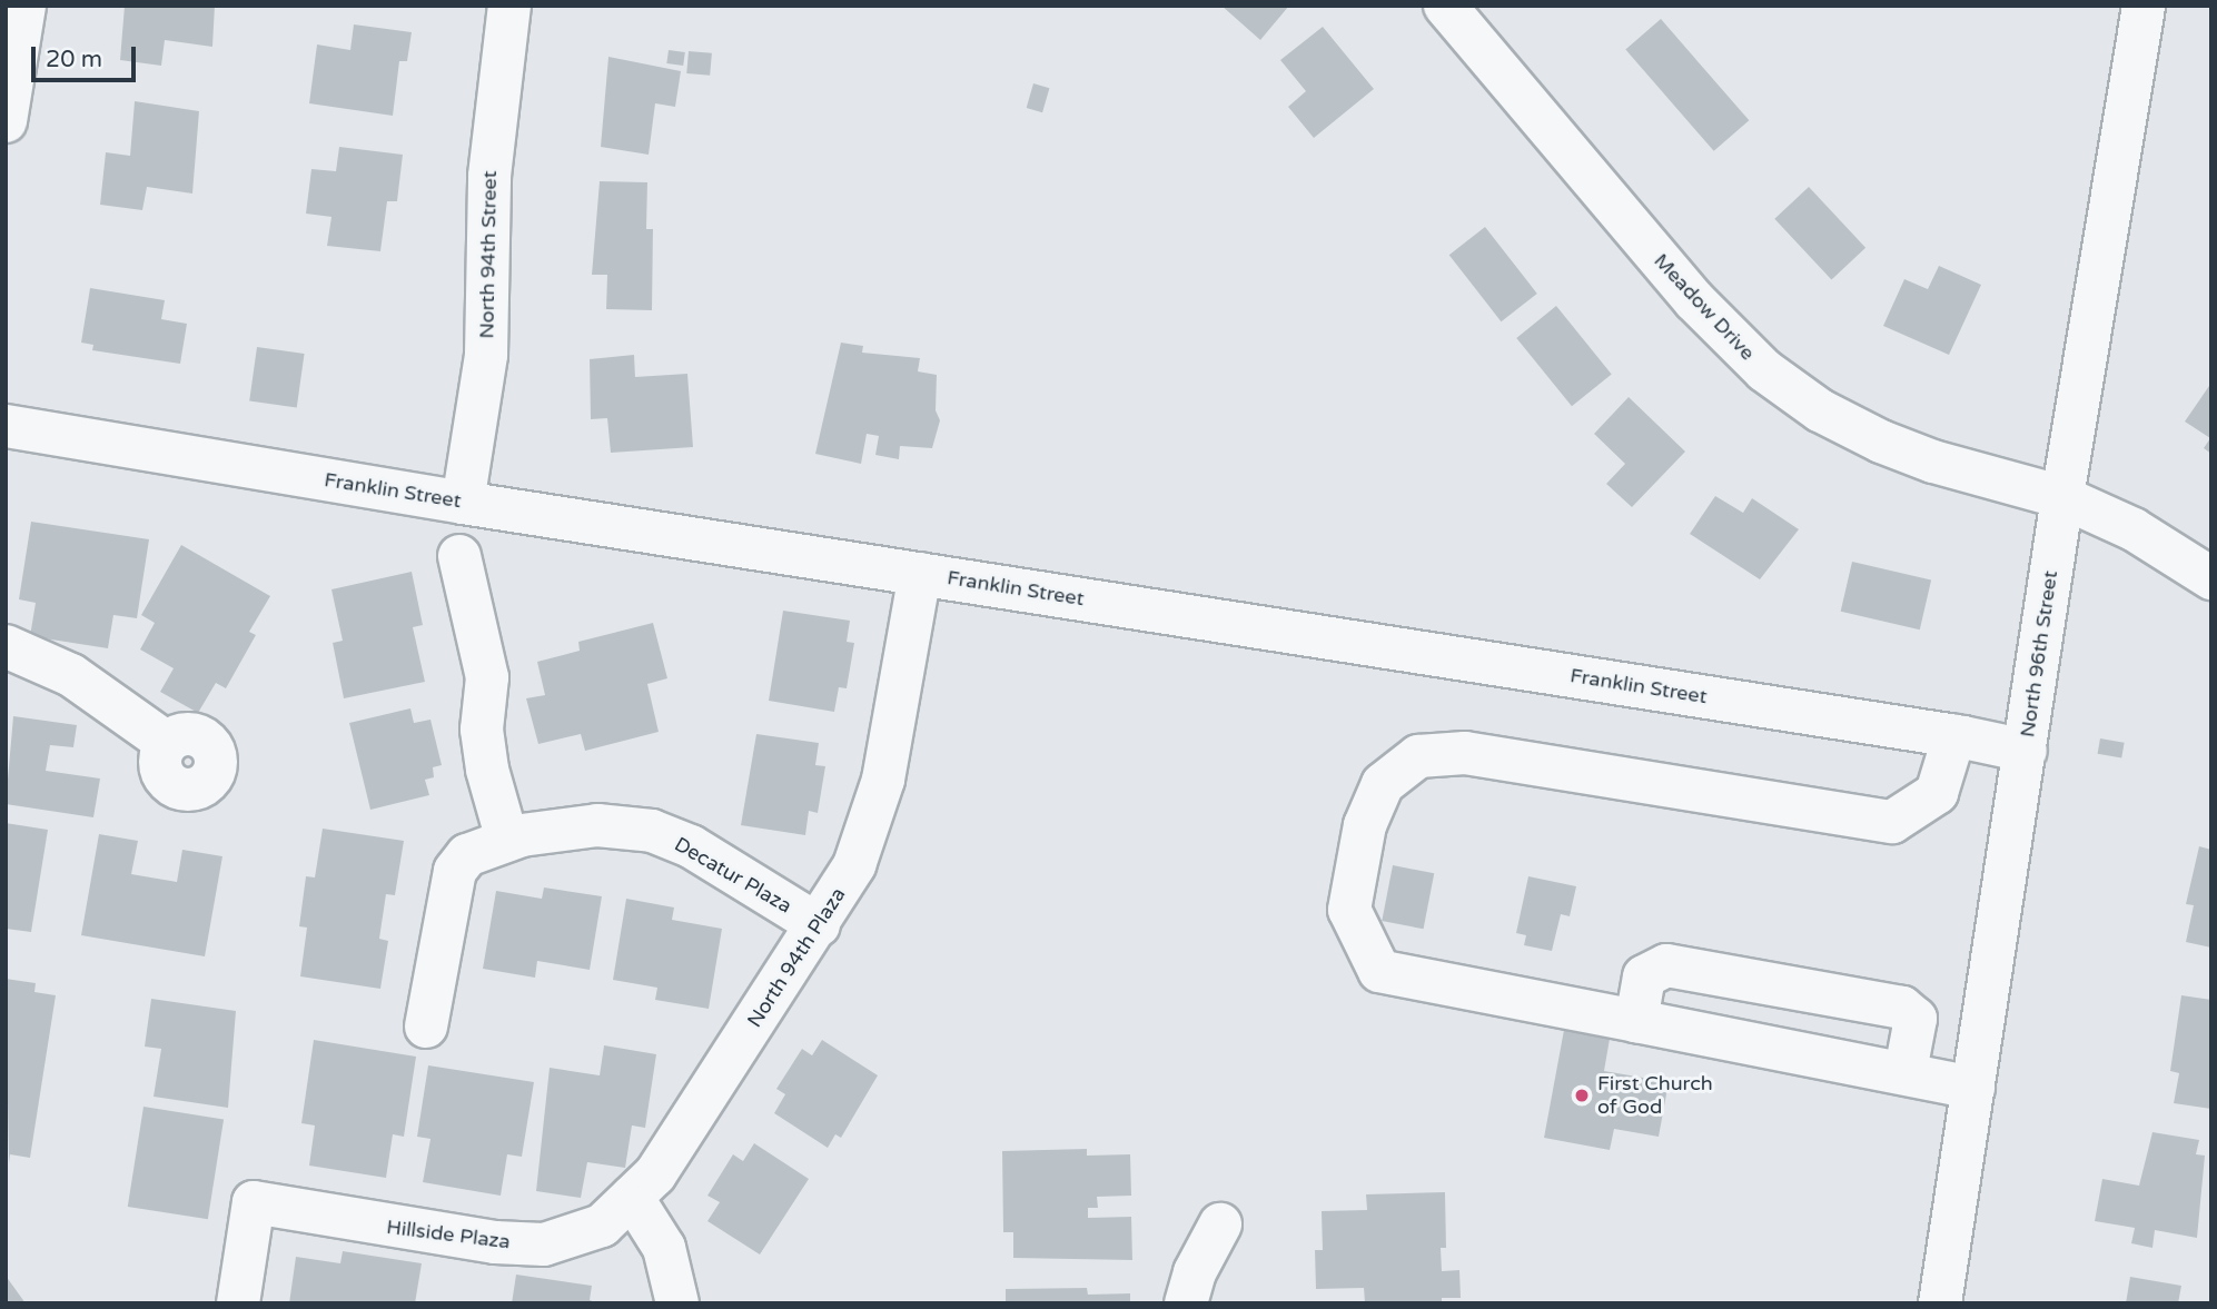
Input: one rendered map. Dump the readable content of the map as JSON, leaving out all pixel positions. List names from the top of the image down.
{
  "streets": {
    "street": [
      "North 94th Street",
      "Meadow Drive",
      "Franklin Street",
      "North 96th Street",
      "Decatur Plaza",
      "North 94th Plaza",
      "Hillside Plaza"
    ]
  },
  "crossings": [
    ["North 94th Street", "Franklin Street"],
    ["Meadow Drive", "North 96th Street"],
    ["Franklin Street", "North 96th Street"],
    ["Franklin Street", "North 94th Plaza"],
    ["Decatur Plaza", "North 94th Plaza"],
    ["North 94th Plaza", "Hillside Plaza"]
  ],
  "places": ["First Church of God"],
  "scale_bar": "20 m"
}
